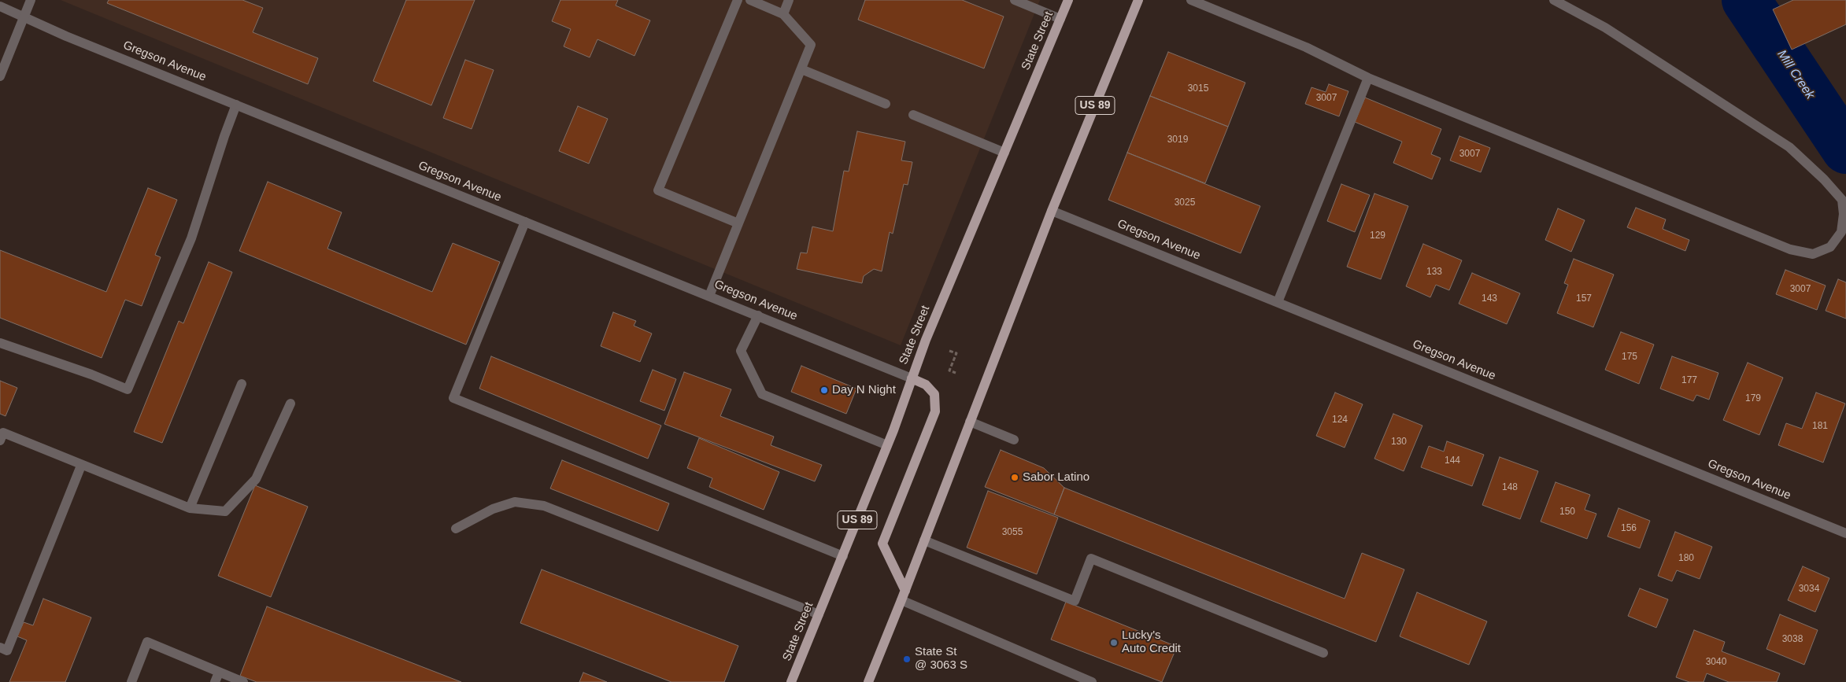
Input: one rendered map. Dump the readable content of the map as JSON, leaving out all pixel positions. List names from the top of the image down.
{
  "streets": {
    "main road": ["State Street", "US 89"],
    "street": ["Gregson Avenue"]
  },
  "crossings": [
    ["State Street", "Gregson Avenue"],
    ["Gregson Avenue", "US 89"]
  ],
  "water": ["Mill Creek"],
  "places": [
    "Day N Night",
    "Sabor Latino",
    "Lucky's Auto Credit",
    "State St @ 3063 S"
  ],
  "house_numbers": [
    "3015",
    "3007",
    "3019",
    "3007",
    "3025",
    "129",
    "133",
    "3007",
    "143",
    "157",
    "175",
    "177",
    "179",
    "124",
    "181",
    "130",
    "144",
    "148",
    "150",
    "156",
    "3055",
    "180",
    "3034",
    "3038",
    "3040"
  ]
}
